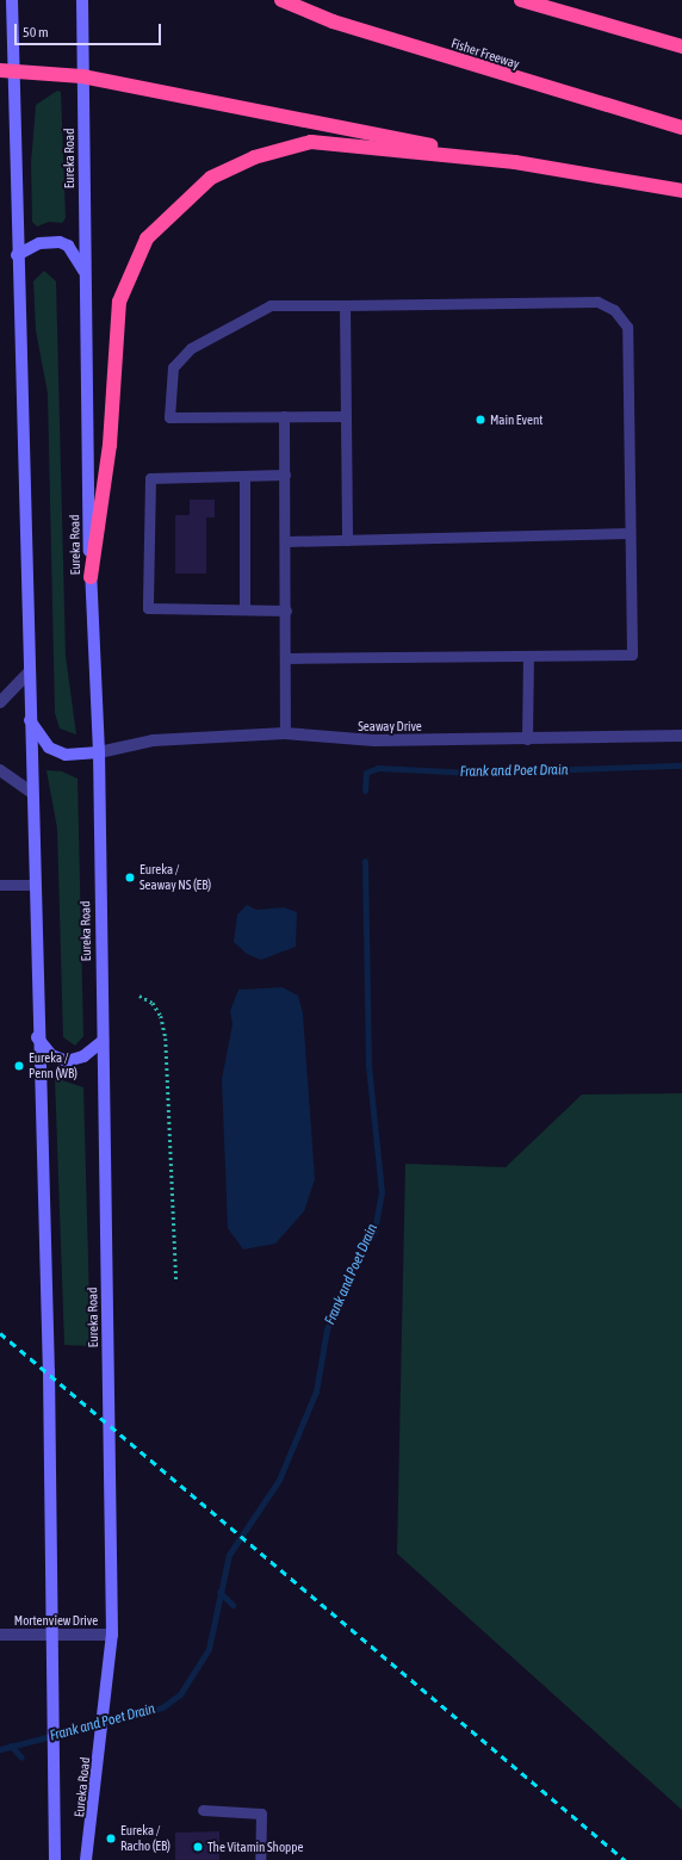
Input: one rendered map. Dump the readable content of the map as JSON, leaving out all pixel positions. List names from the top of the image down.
{
  "streets": {
    "highway": ["Fisher Freeway"],
    "main road": ["Eureka Road"],
    "street": ["Seaway Drive", "Mortenview Drive"]
  },
  "crossings": [
    ["Eureka Road", "Seaway Drive"],
    ["Eureka Road", "Mortenview Drive"]
  ],
  "water": ["Frank and Poet Drain"],
  "places": [
    "Main Event",
    "Eureka / Seaway NS (EB)",
    "Eureka / Penn (WB)",
    "Eureka / Racho (EB)",
    "The Vitamin Shoppe"
  ],
  "scale_bar": "50 m"
}
